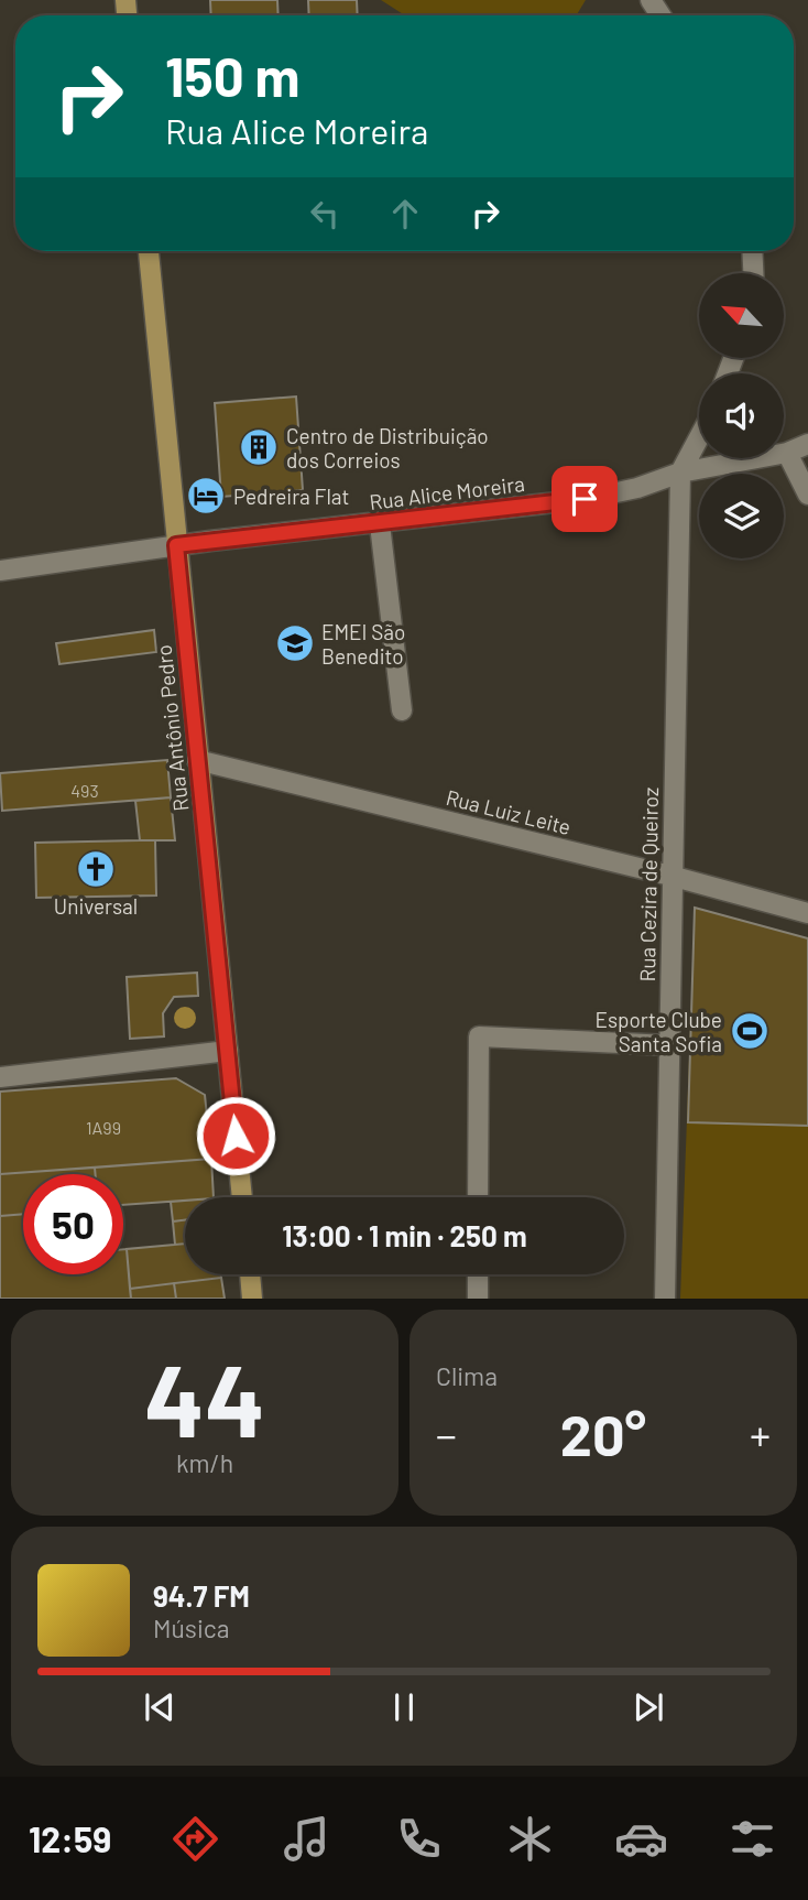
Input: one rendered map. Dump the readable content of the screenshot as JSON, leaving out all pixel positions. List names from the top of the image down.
{
  "streets": {
    "main road": ["Rua Antônio Pedro"],
    "street": ["Rua Alice Moreira", "Rua Luiz Leite", "Rua Cezira de Queiroz"]
  },
  "crossings": [
    ["Rua Alice Moreira", "Rua Antônio Pedro"],
    ["Rua Alice Moreira", "Rua Cezira de Queiroz"],
    ["Rua Antônio Pedro", "Rua Luiz Leite"],
    ["Rua Luiz Leite", "Rua Cezira de Queiroz"]
  ],
  "places": {
    "building": ["Centro de Distribuição dos Correios"],
    "hotel": ["Pedreira Flat"],
    "school or university": ["EMEI São Benedito"],
    "church": ["Universal"],
    "sports": ["Esporte Clube Santa Sofia"]
  },
  "house_numbers": ["493", "1A99"],
  "north": "top left",
  "page": {
    "turn": ["150 m", "Rua Alice Moreira"],
    "limit": "50",
    "trip": "13:00 · 1 min · 250 m",
    "tile": [
      ["44", "km/h"],
      "Clima"
    ],
    "heat": ["−", "20°", "+"],
    "song": ["94.7 FM", "Música"],
    "tabs": "12:59"
  }
}
